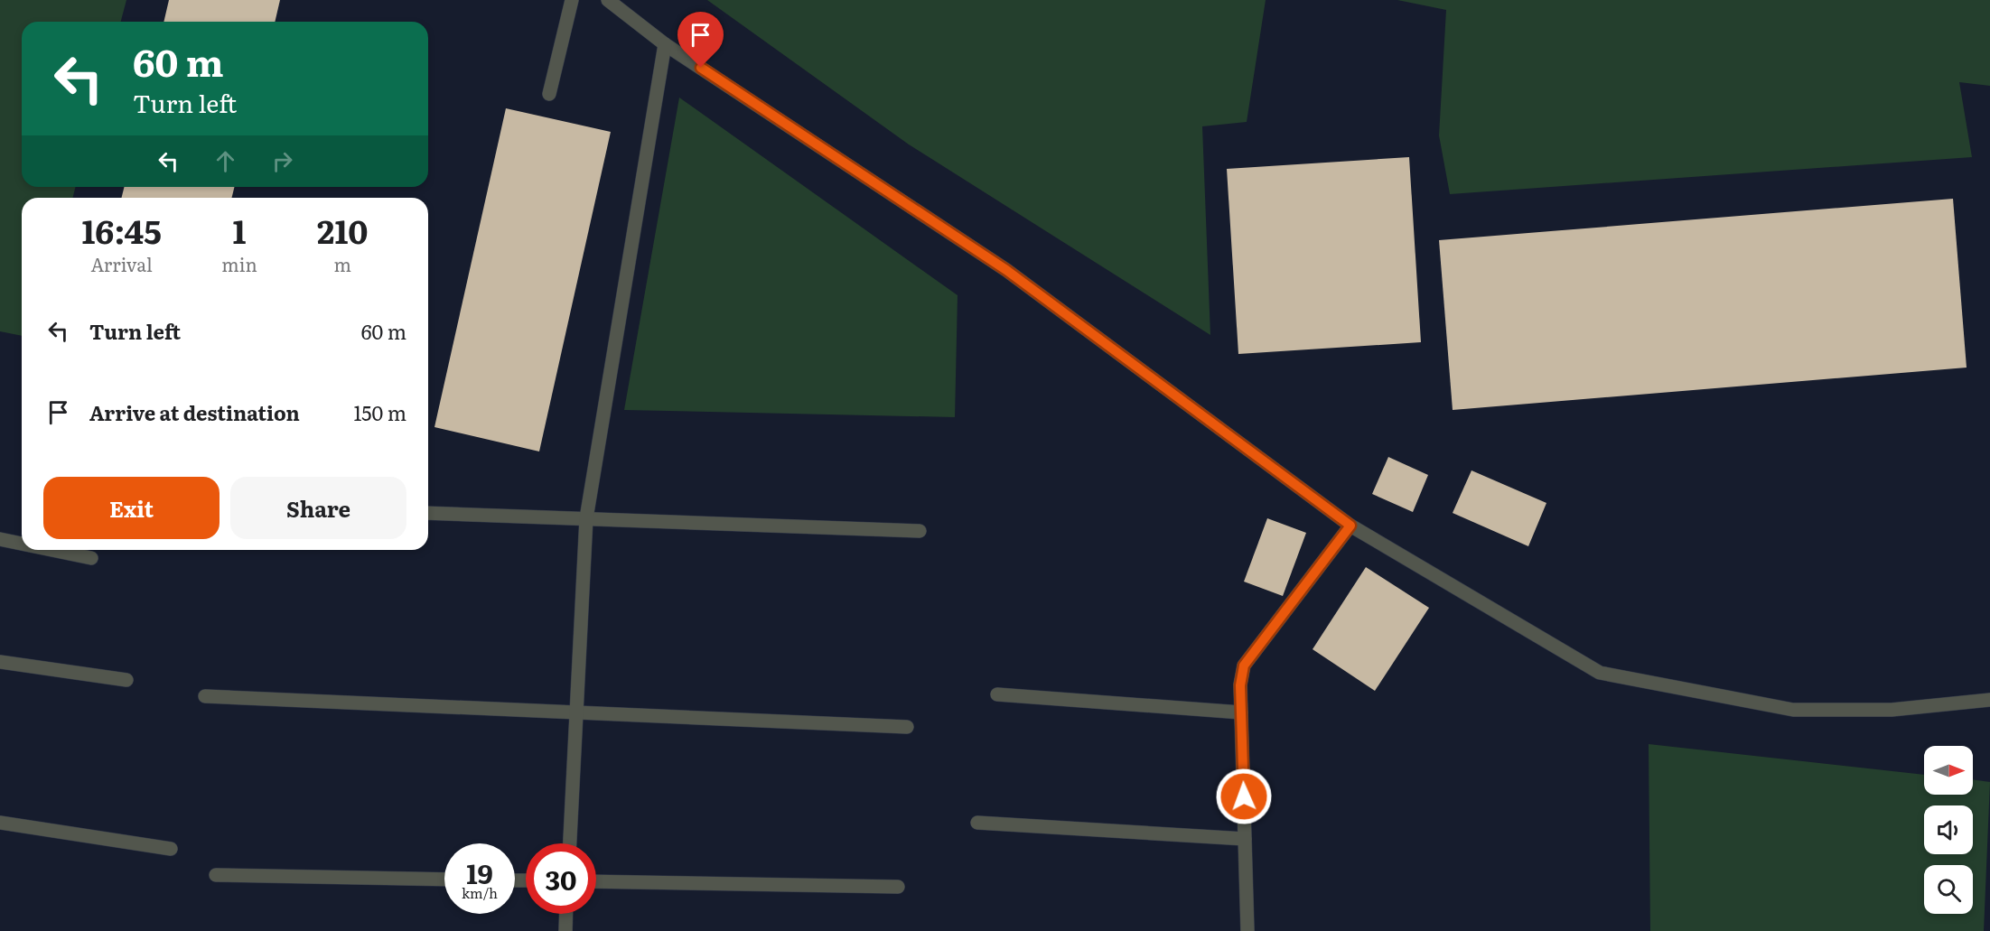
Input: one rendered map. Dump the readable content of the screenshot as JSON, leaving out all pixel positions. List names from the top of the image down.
{
  "north": "right",
  "page": {
    "turn": ["60 m", "Turn left"],
    "eta": [
      "16:45",
      "Arrival",
      "1",
      "min",
      "210",
      "m"
    ],
    "list": [
      {
        "name": "Turn left",
        "value": "60 m"
      },
      {
        "name": "Arrive at destination",
        "value": "150 m"
      }
    ],
    "buttons": ["Exit", "Share"],
    "speed": "19 km/h",
    "limit": "30"
  }
}
